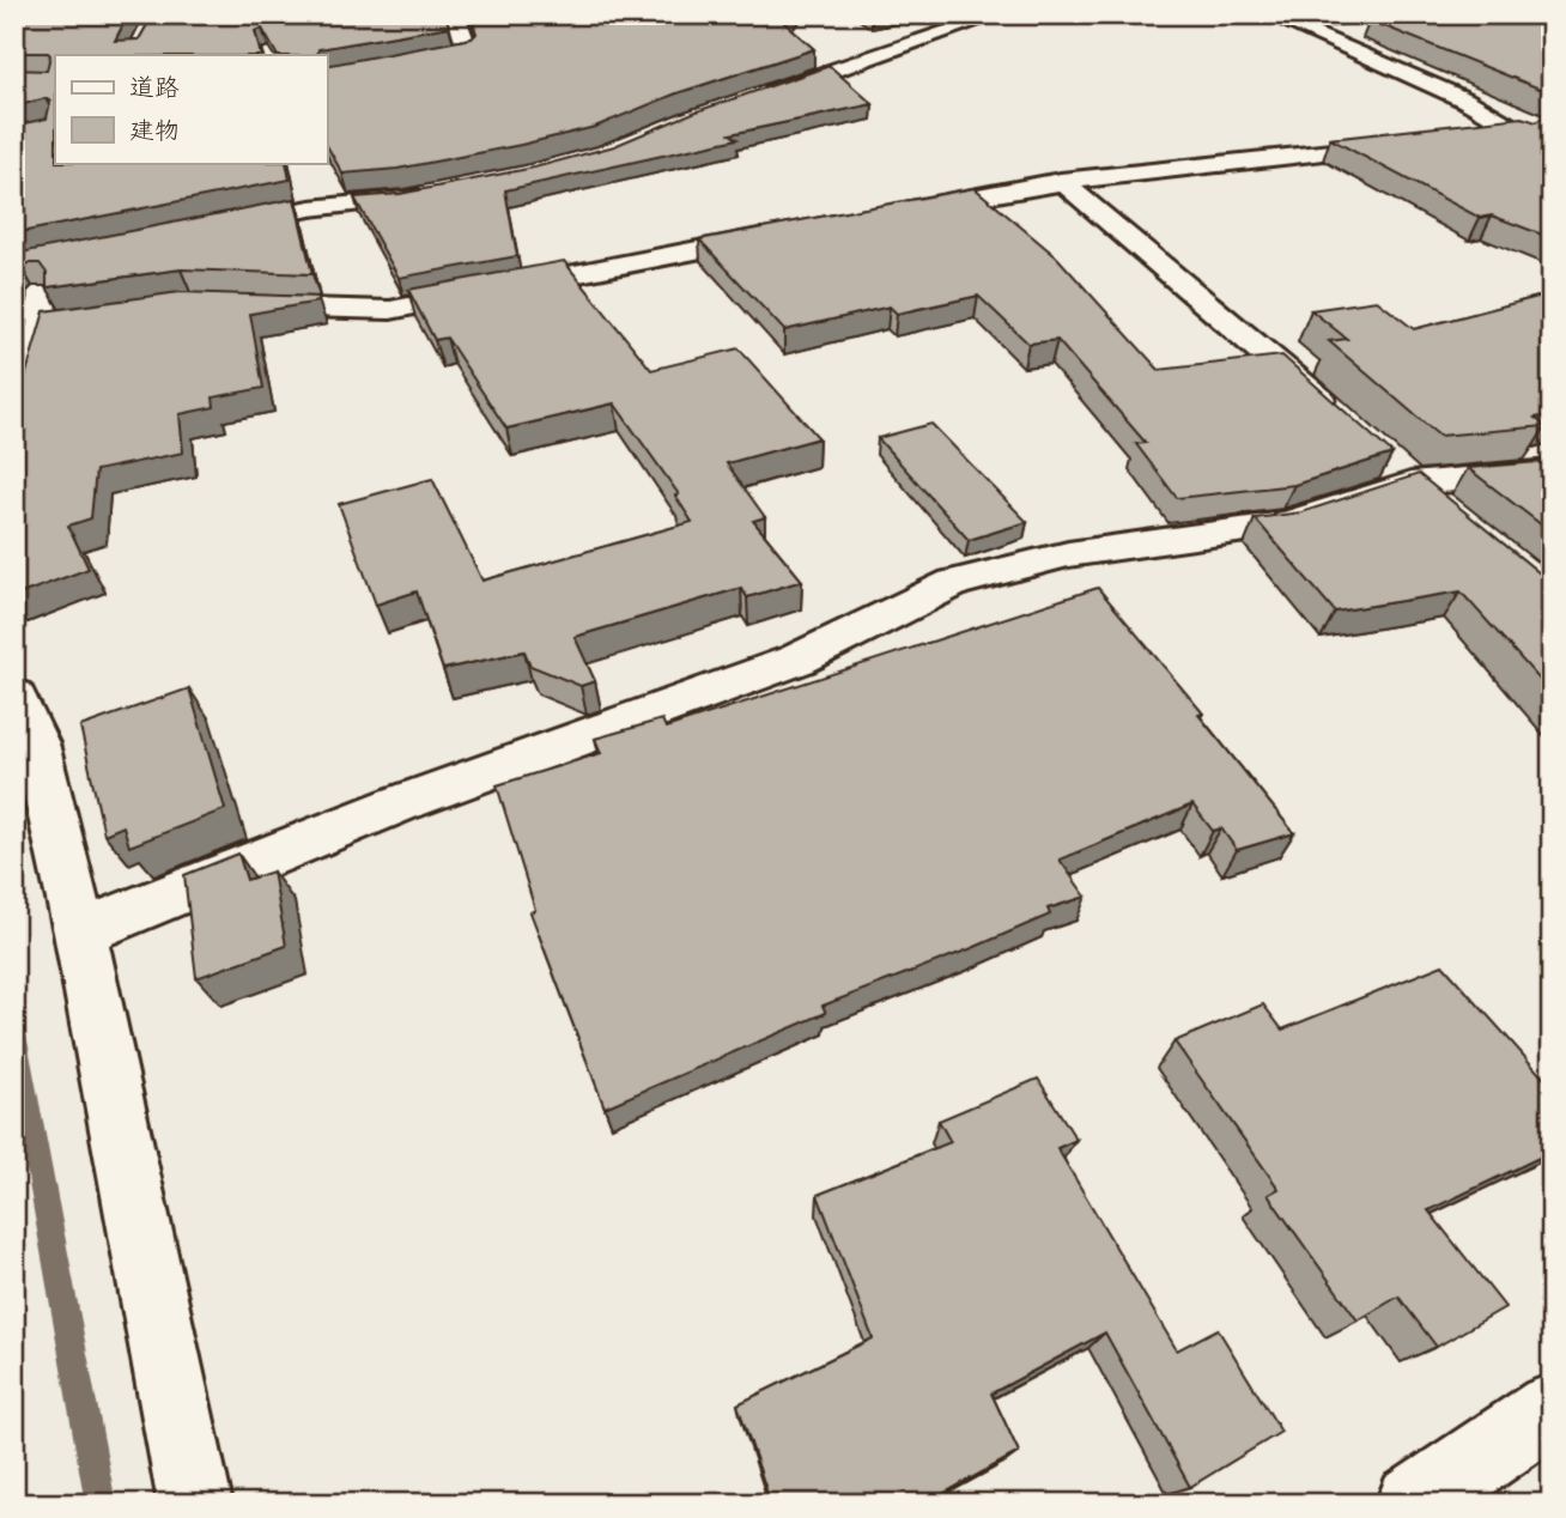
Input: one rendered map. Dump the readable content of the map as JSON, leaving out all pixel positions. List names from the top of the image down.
{
  "legend": ["道路", "建物"]
}
